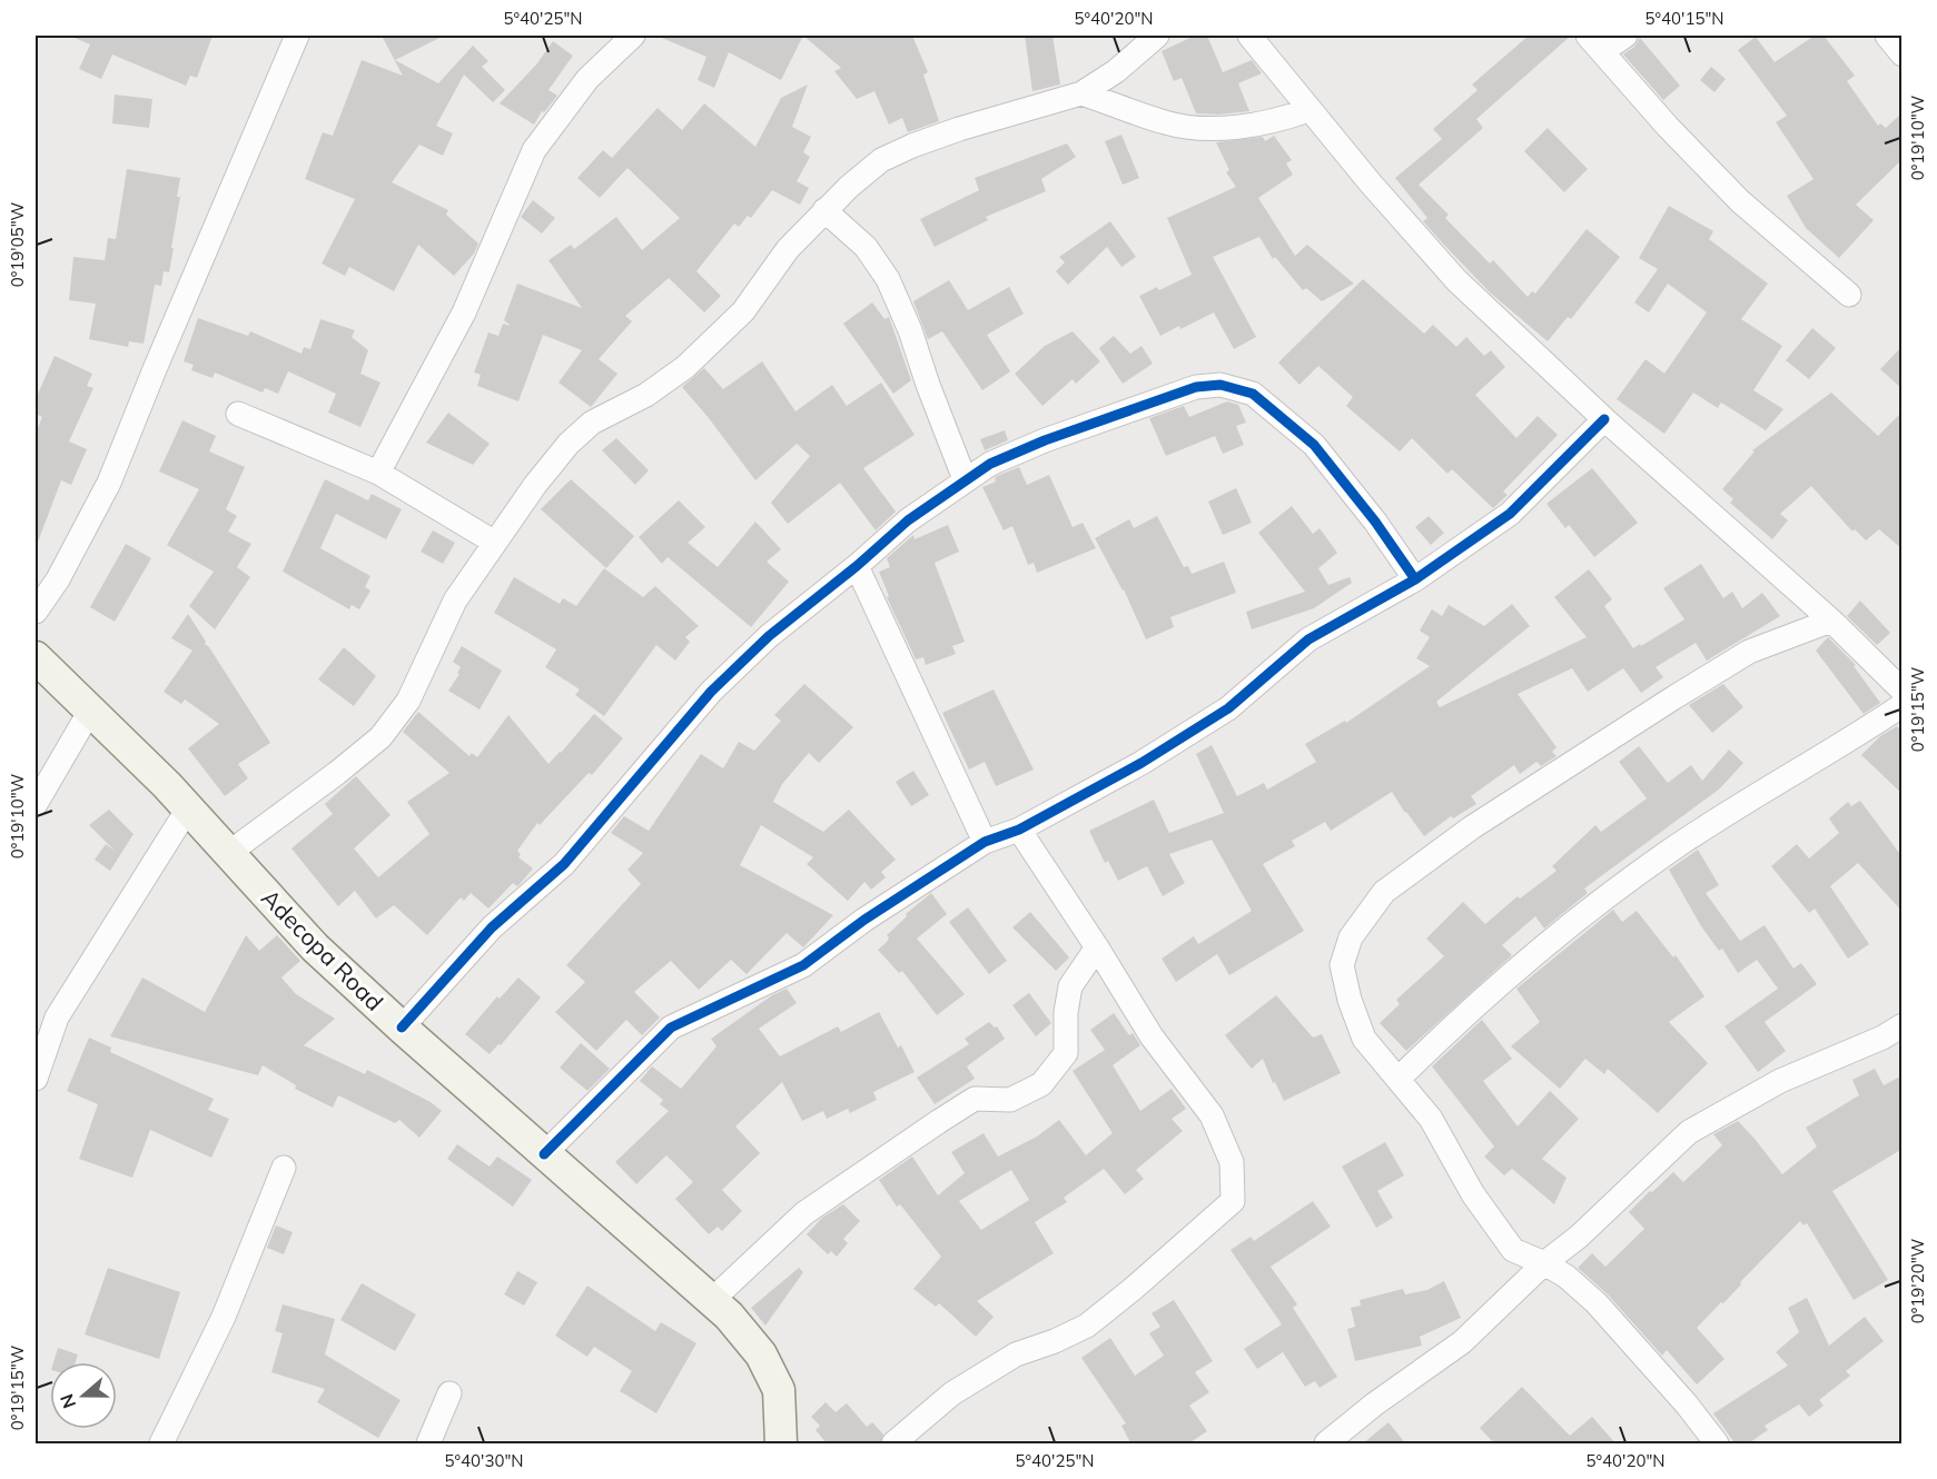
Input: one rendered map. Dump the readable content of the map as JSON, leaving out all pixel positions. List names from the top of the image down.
{
  "streets": {
    "street": ["Adecopa Road"]
  },
  "north": "left",
  "coordinates": [
    "5°40'25\"N",
    "5°40'20\"N",
    "5°40'15\"N",
    "0°19'10\"W",
    "0°19'05\"W",
    "0°19'15\"W",
    "0°19'20\"W",
    "5°40'30\"N"
  ]
}
